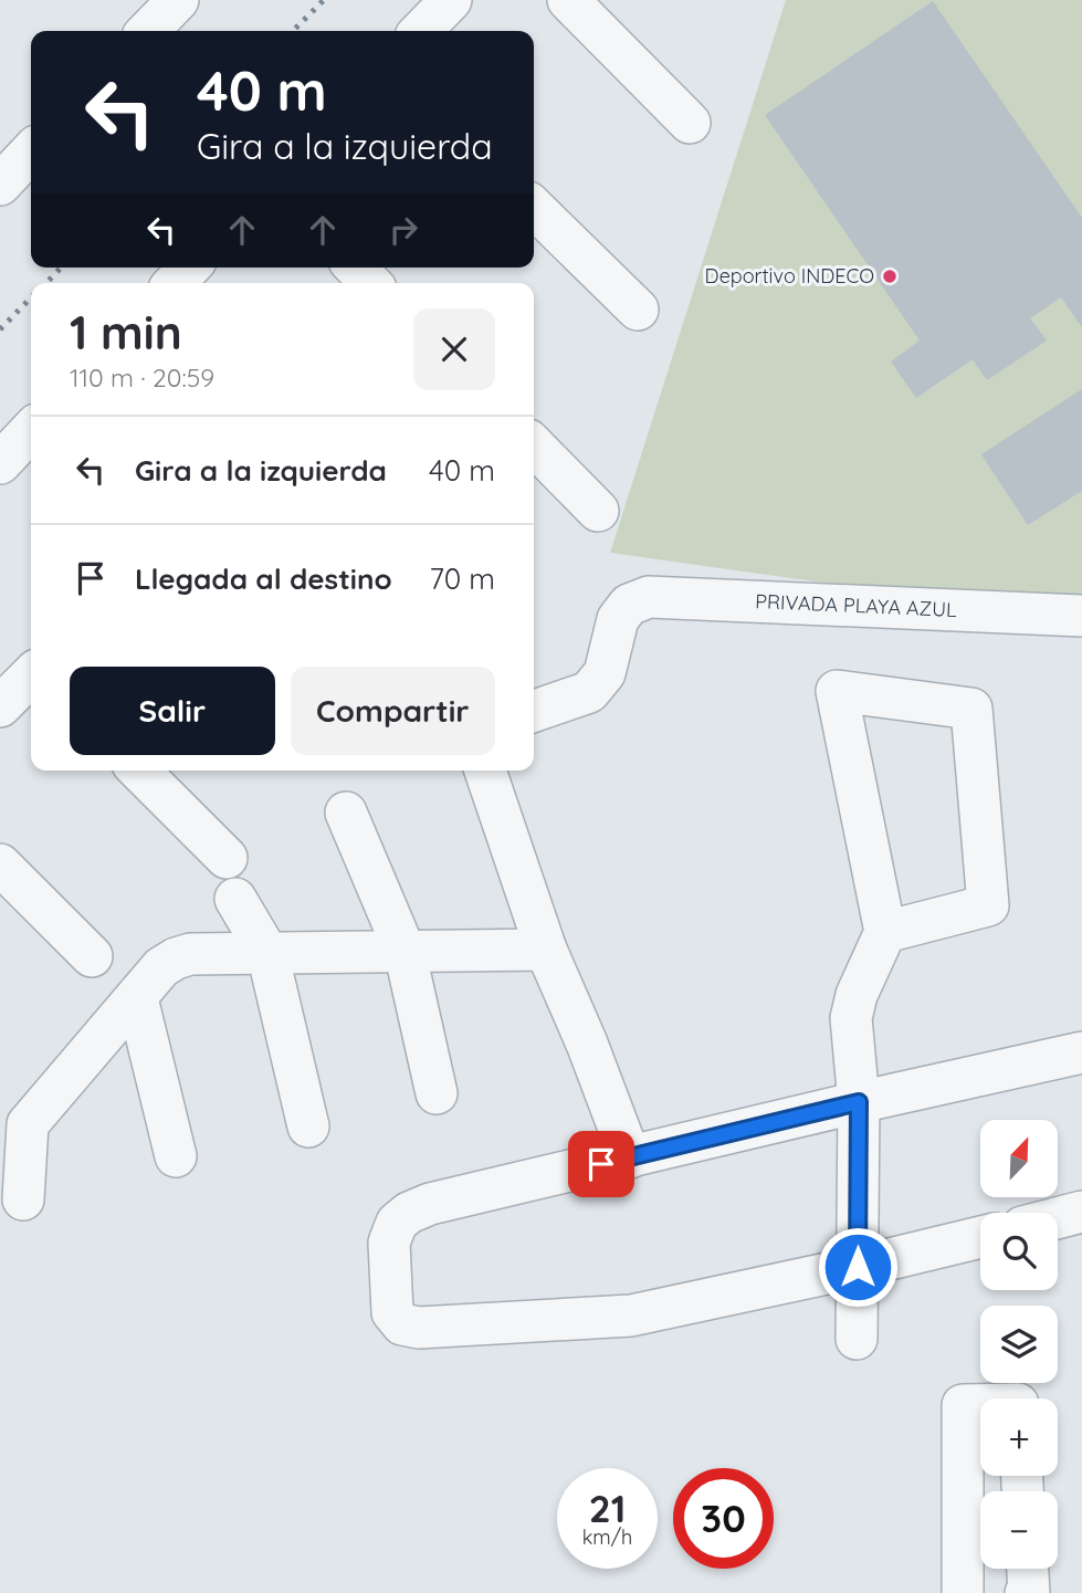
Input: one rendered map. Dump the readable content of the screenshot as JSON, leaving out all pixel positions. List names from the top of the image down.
{
  "streets": {
    "street": ["PRIVADA PLAYA AZUL"]
  },
  "places": ["Deportivo INDECO"],
  "north": "top right",
  "page": {
    "turn": ["40 m", "Gira a la izquierda"],
    "heading": ["1 min", "110 m · 20:59"],
    "list": [
      {
        "name": "Gira a la izquierda",
        "value": "40 m"
      },
      {
        "name": "Llegada al destino",
        "value": "70 m"
      }
    ],
    "buttons": ["Salir", "Compartir"],
    "map_buttons": ["+", "−"],
    "speed": "21 km/h",
    "limit": "30"
  }
}
